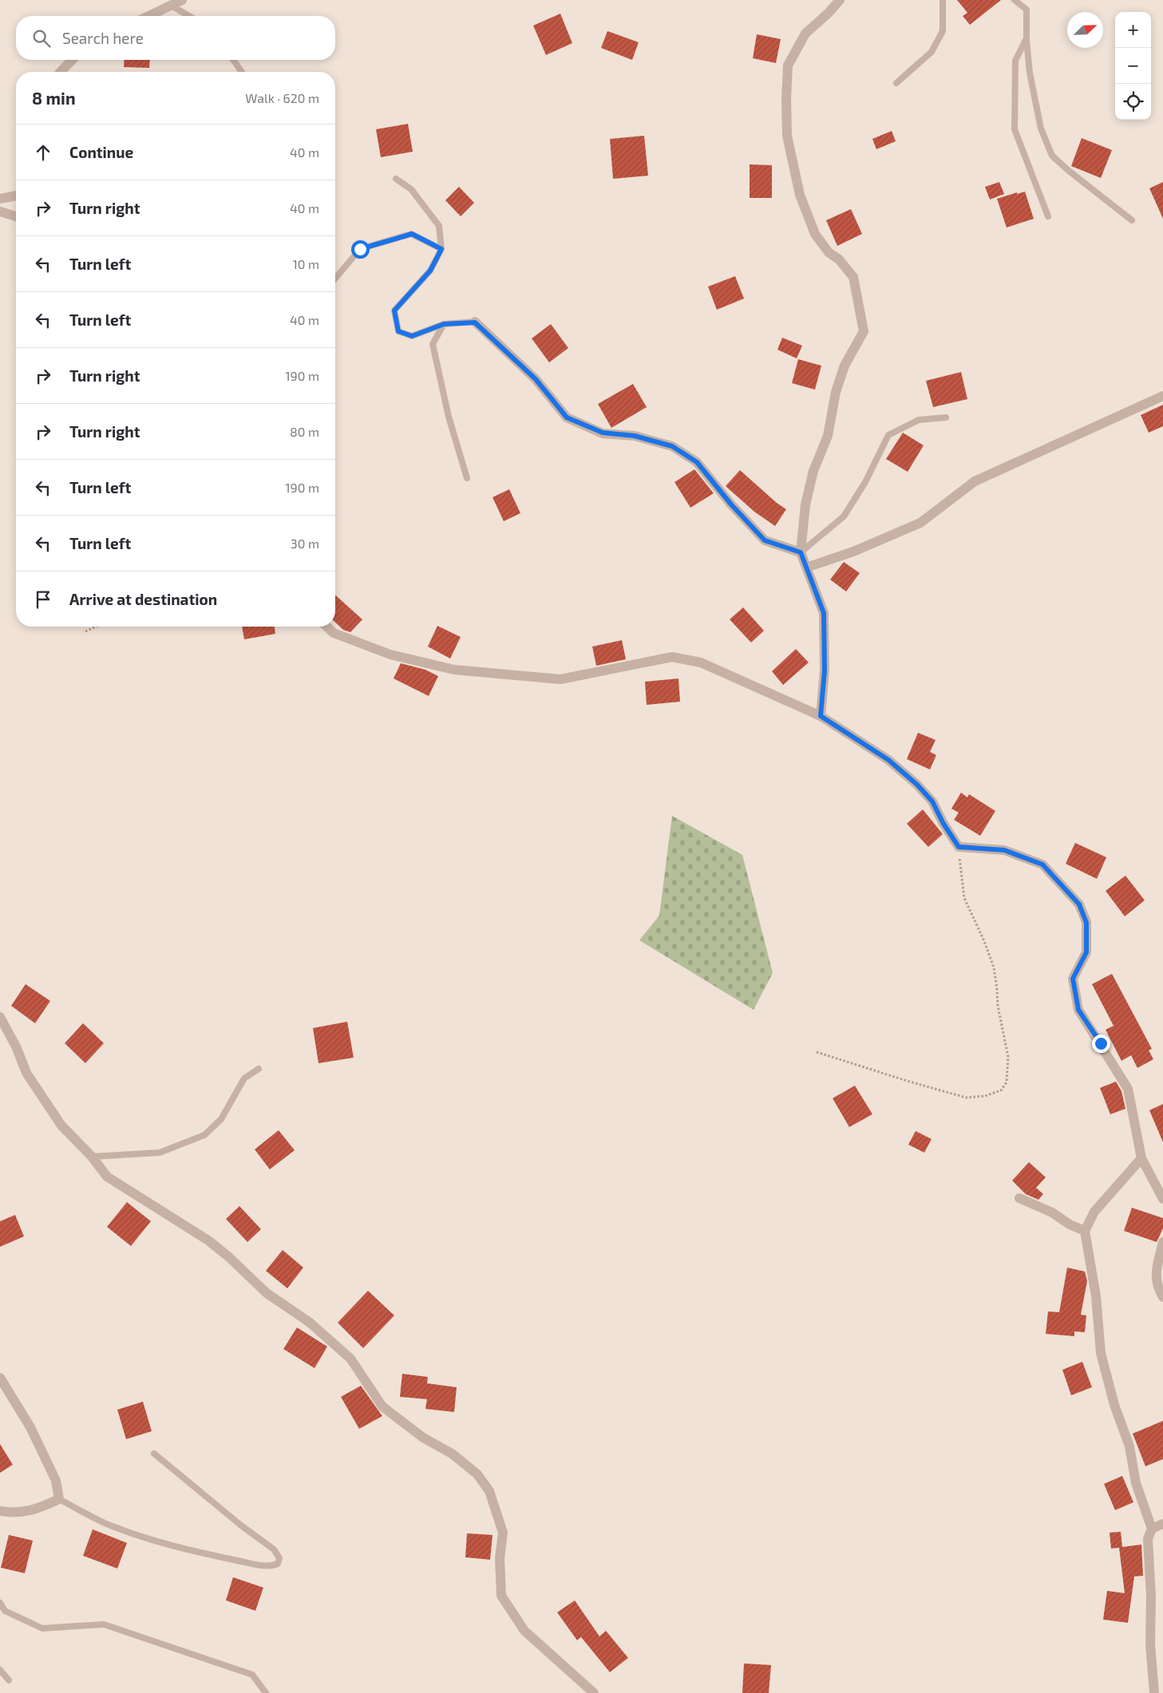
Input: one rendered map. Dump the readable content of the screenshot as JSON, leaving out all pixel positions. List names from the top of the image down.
{
  "north": "top right",
  "page": {
    "map_buttons": ["+", "−"],
    "search": "Search here",
    "heading": ["8 min", "Walk · 620 m"],
    "list": [
      ["Continue", "40 m"],
      ["Turn right", "40 m"],
      ["Turn left", "10 m"],
      ["Turn left", "40 m"],
      ["Turn right", "190 m"],
      ["Turn right", "80 m"],
      ["Turn left", "190 m"],
      ["Turn left", "30 m"],
      "Arrive at destination"
    ]
  }
}
